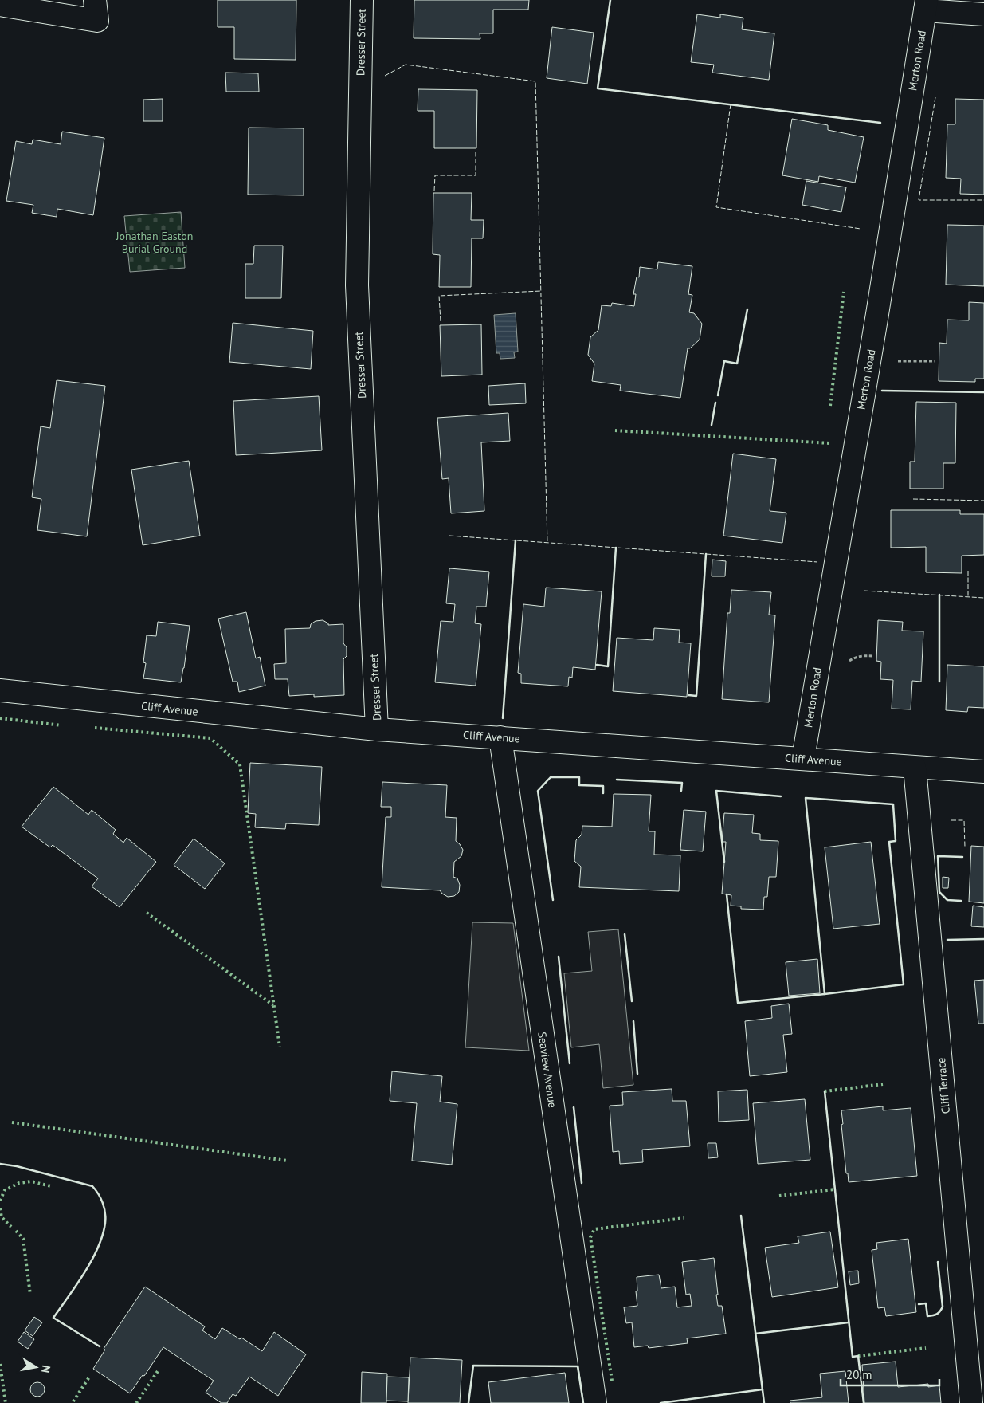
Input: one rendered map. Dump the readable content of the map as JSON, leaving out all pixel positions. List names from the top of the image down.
{
  "streets": {
    "street": [
      "Dresser Street",
      "Merton Road",
      "Cliff Avenue",
      "Seaview Avenue",
      "Cliff Terrace"
    ]
  },
  "crossings": [
    ["Dresser Street", "Cliff Avenue"],
    ["Merton Road", "Cliff Avenue"],
    ["Cliff Avenue", "Seaview Avenue"],
    ["Cliff Avenue", "Cliff Terrace"]
  ],
  "parks": ["Jonathan Easton Burial Ground"],
  "scale_bar": "20 m",
  "north": "right"
}
